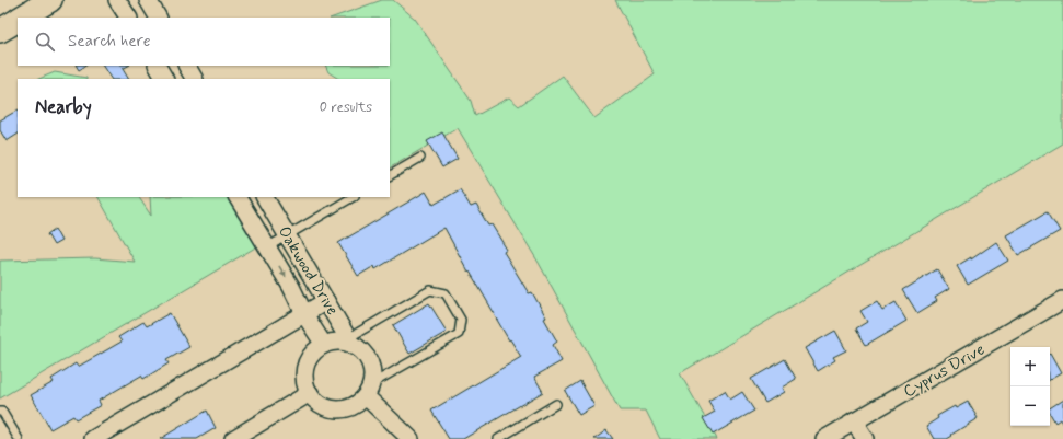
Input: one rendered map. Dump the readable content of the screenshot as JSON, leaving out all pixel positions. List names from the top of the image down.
{
  "streets": {
    "street": ["Oakwood Drive", "Cyprus Drive"]
  },
  "page": {
    "search": "Search here",
    "heading": ["Nearby", "0 results"],
    "map_buttons": ["+", "−"]
  }
}
